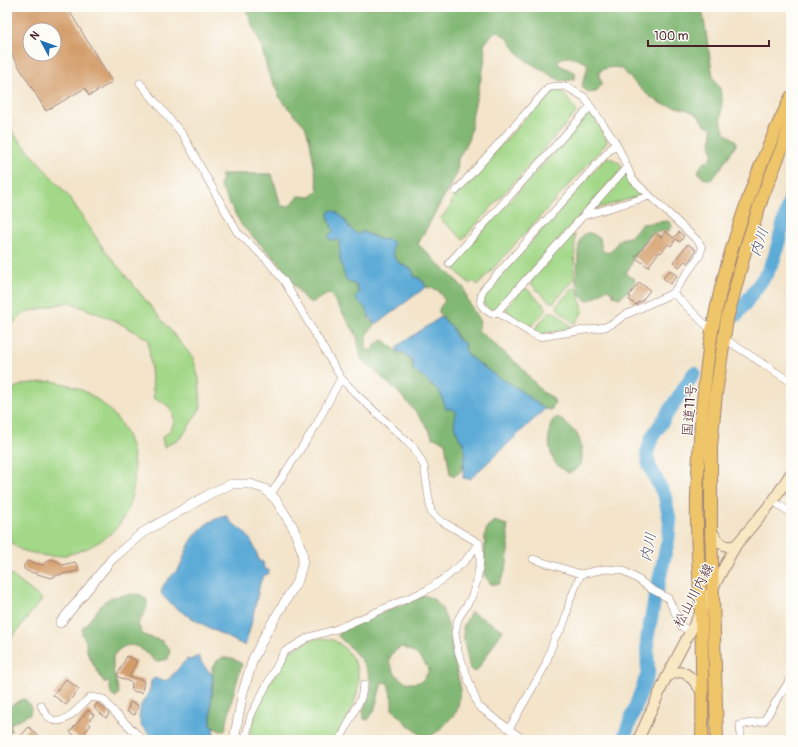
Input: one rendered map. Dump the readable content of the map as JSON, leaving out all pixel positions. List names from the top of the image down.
{
  "streets": {
    "highway": ["国道11号"],
    "main road": ["松山川内線"]
  },
  "crossings": [
    ["国道11号", "松山川内線"]
  ],
  "water": ["内川"],
  "scale_bar": "100 m",
  "north": "top left"
}
